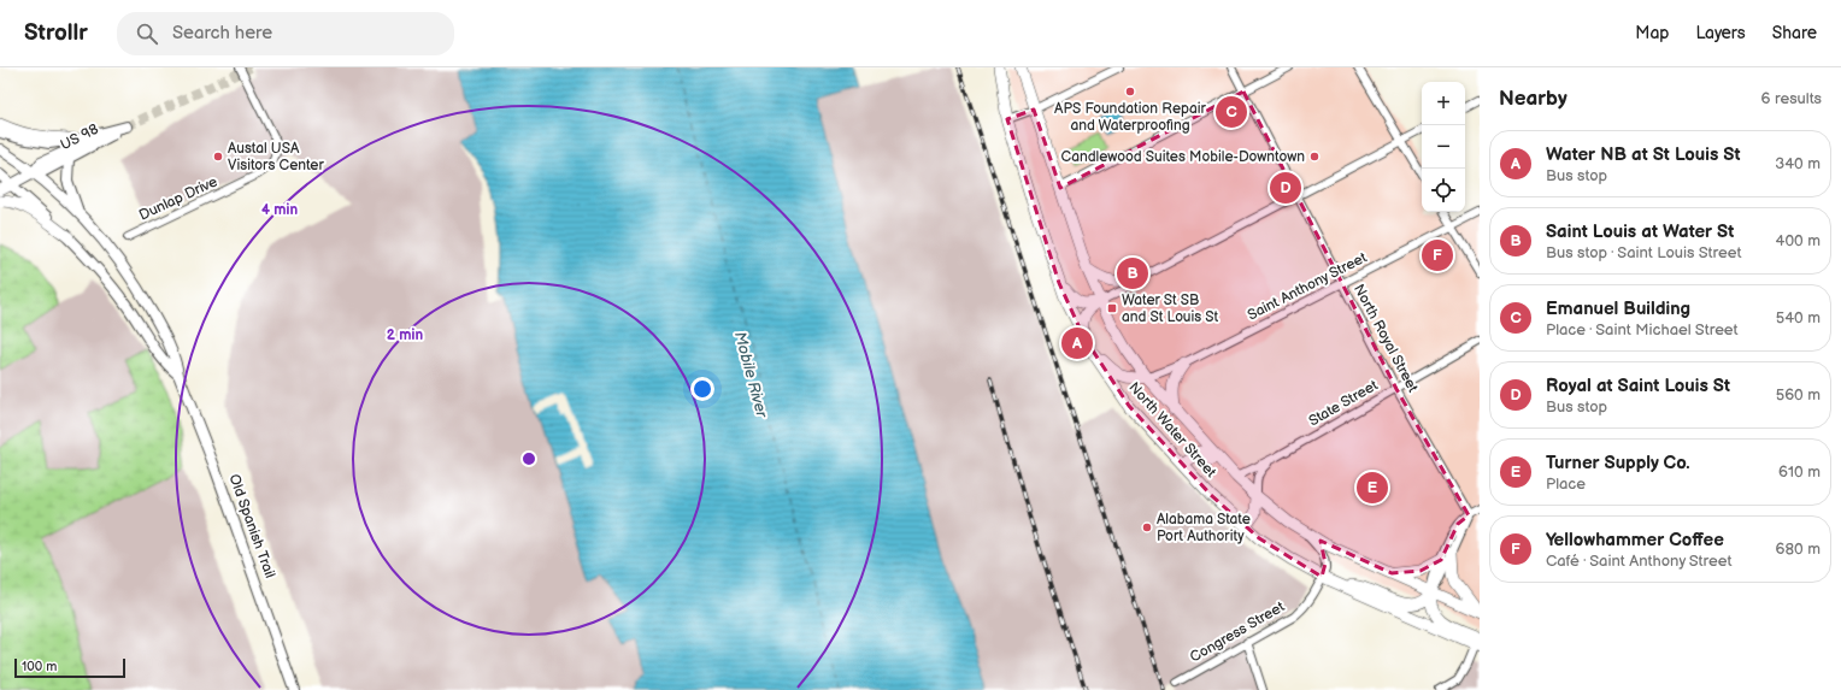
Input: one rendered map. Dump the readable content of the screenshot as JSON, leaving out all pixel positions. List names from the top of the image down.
{
  "streets": {
    "highway": ["North Water Street"],
    "main road": ["US 98", "Old Spanish Trail"],
    "street": [
      "Dunlap Drive",
      "Saint Anthony Street",
      "North Royal Street",
      "State Street",
      "Congress Street"
    ]
  },
  "crossings": [
    ["US 98", "Old Spanish Trail"],
    ["Saint Anthony Street", "North Royal Street"],
    ["Saint Anthony Street", "North Water Street"],
    ["North Royal Street", "State Street"],
    ["State Street", "North Water Street"],
    ["North Water Street", "Congress Street"]
  ],
  "water": ["Mobile River"],
  "places": {
    "other": [
      "APS Foundation Repair and Waterproofing",
      "Austal USA Visitors Center",
      "Candlewood Suites Mobile-Downtown",
      "Alabama State Port Authority"
    ],
    "transit": ["Water St SB and St Louis St"]
  },
  "scale_bar": "100 m",
  "page": {
    "header": "Strollr",
    "search": "Search here",
    "nav": ["Map", "Layers", "Share"],
    "heading": ["Nearby", "6 results"],
    "map_buttons": ["+", "−"],
    "pins": [
      "C",
      "D",
      "F",
      "B",
      "A",
      "E"
    ],
    "list": [
      {
        "mark": "A",
        "name": "Water NB at St Louis St",
        "note": "Bus stop",
        "value": "340 m"
      },
      {
        "mark": "B",
        "name": "Saint Louis at Water St",
        "note": "Bus stop · Saint Louis Street",
        "value": "400 m"
      },
      {
        "mark": "C",
        "name": "Emanuel Building",
        "note": "Place · Saint Michael Street",
        "value": "540 m"
      },
      {
        "mark": "D",
        "name": "Royal at Saint Louis St",
        "note": "Bus stop",
        "value": "560 m"
      },
      {
        "mark": "E",
        "name": "Turner Supply Co.",
        "note": "Place",
        "value": "610 m"
      },
      {
        "mark": "F",
        "name": "Yellowhammer Coffee",
        "note": "Café · Saint Anthony Street",
        "value": "680 m"
      }
    ],
    "scale": "100 m"
  },
  "rings": ["4 min", "2 min"]
}
